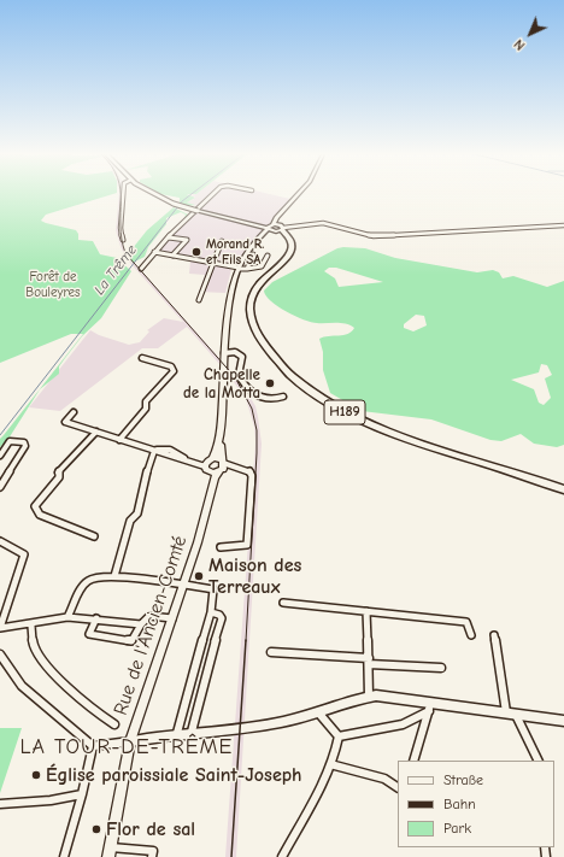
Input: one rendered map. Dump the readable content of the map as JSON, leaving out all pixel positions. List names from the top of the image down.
{
  "streets": {
    "highway": ["H189"],
    "main road": ["Rue de l'Ancien-Comté"]
  },
  "districts": ["LA TOUR-DE-TRÊME"],
  "water": ["La Trême"],
  "parks": ["Forêt de Bouleyres"],
  "places": [
    "Morand R. et Fils SA",
    "Chapelle de la Motta",
    "Maison des Terreaux",
    "Église paroissiale Saint-Joseph",
    "Flor de sal"
  ],
  "legend": ["Straße", "Bahn", "Park"],
  "north": "bottom left"
}
